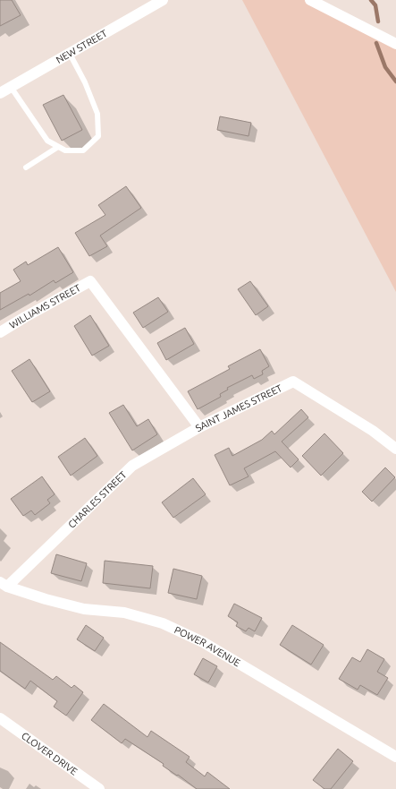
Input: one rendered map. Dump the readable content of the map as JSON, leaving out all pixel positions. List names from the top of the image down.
{
  "streets": {
    "street": [
      "NEW STREET",
      "WILLIAMS STREET",
      "SAINT JAMES STREET",
      "CHARLES STREET",
      "POWER AVENUE",
      "CLOVER DRIVE"
    ]
  },
  "crossings": [
    ["WILLIAMS STREET", "SAINT JAMES STREET"],
    ["SAINT JAMES STREET", "CHARLES STREET"],
    ["CHARLES STREET", "POWER AVENUE"]
  ]
}
